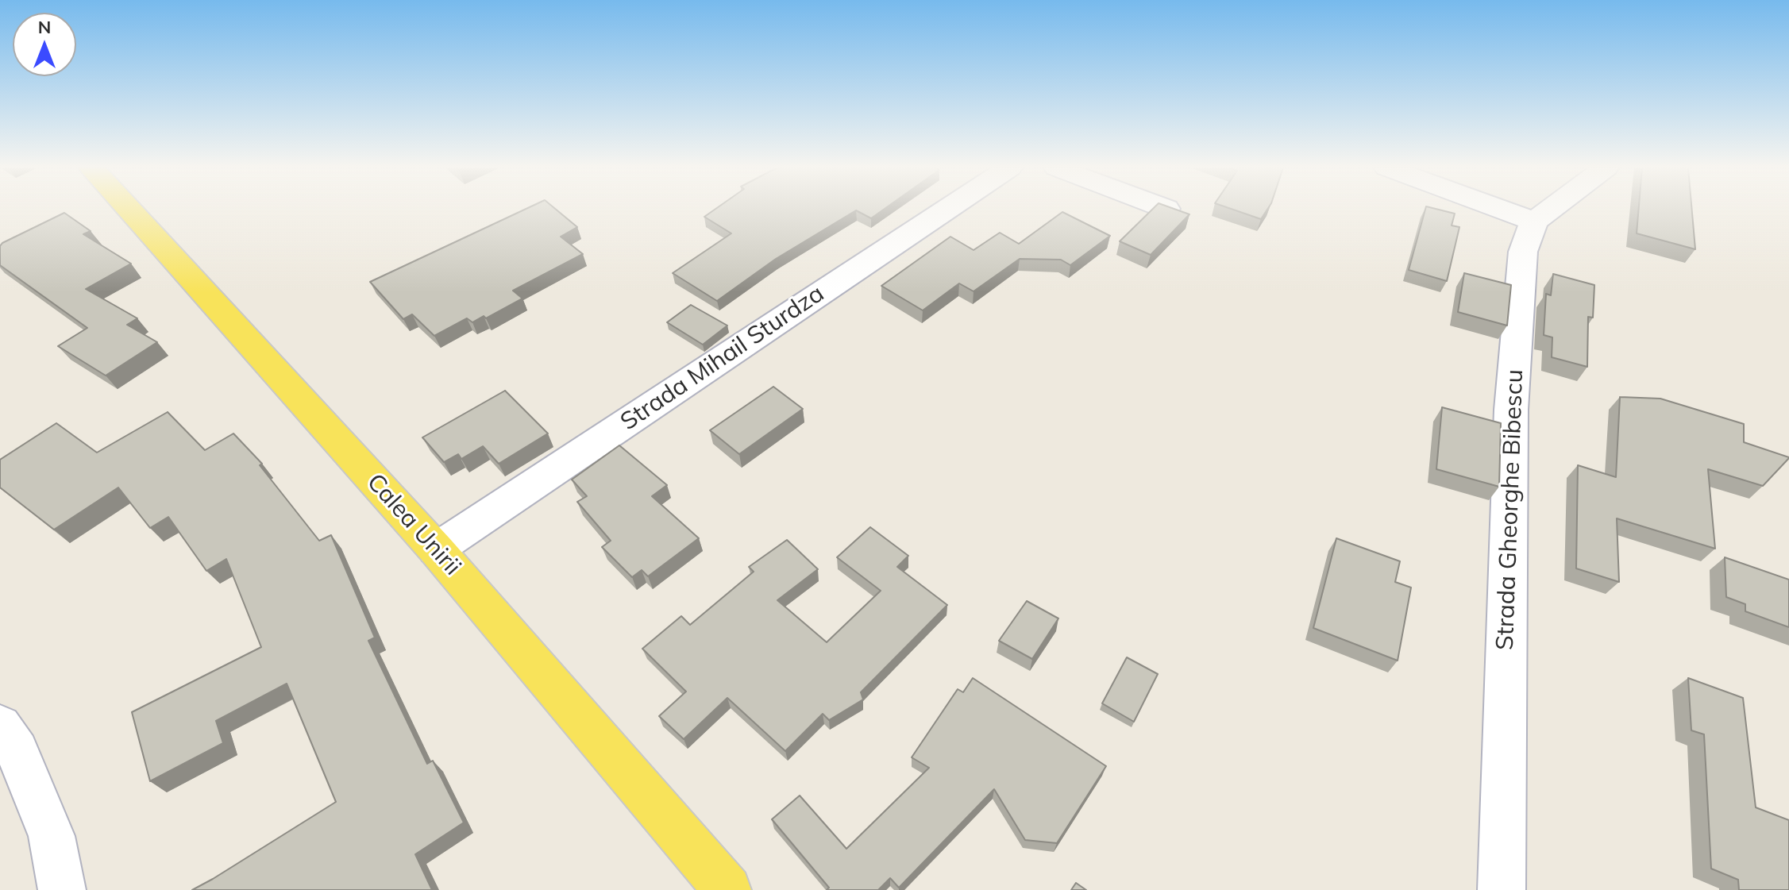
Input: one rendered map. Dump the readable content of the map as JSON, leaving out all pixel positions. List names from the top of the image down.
{
  "streets": {
    "main road": ["Calea Unirii"],
    "street": ["Strada Mihail Sturdza", "Strada Gheorghe Bibescu"]
  },
  "crossings": [
    ["Strada Mihail Sturdza", "Calea Unirii"]
  ],
  "north": "top"
}
